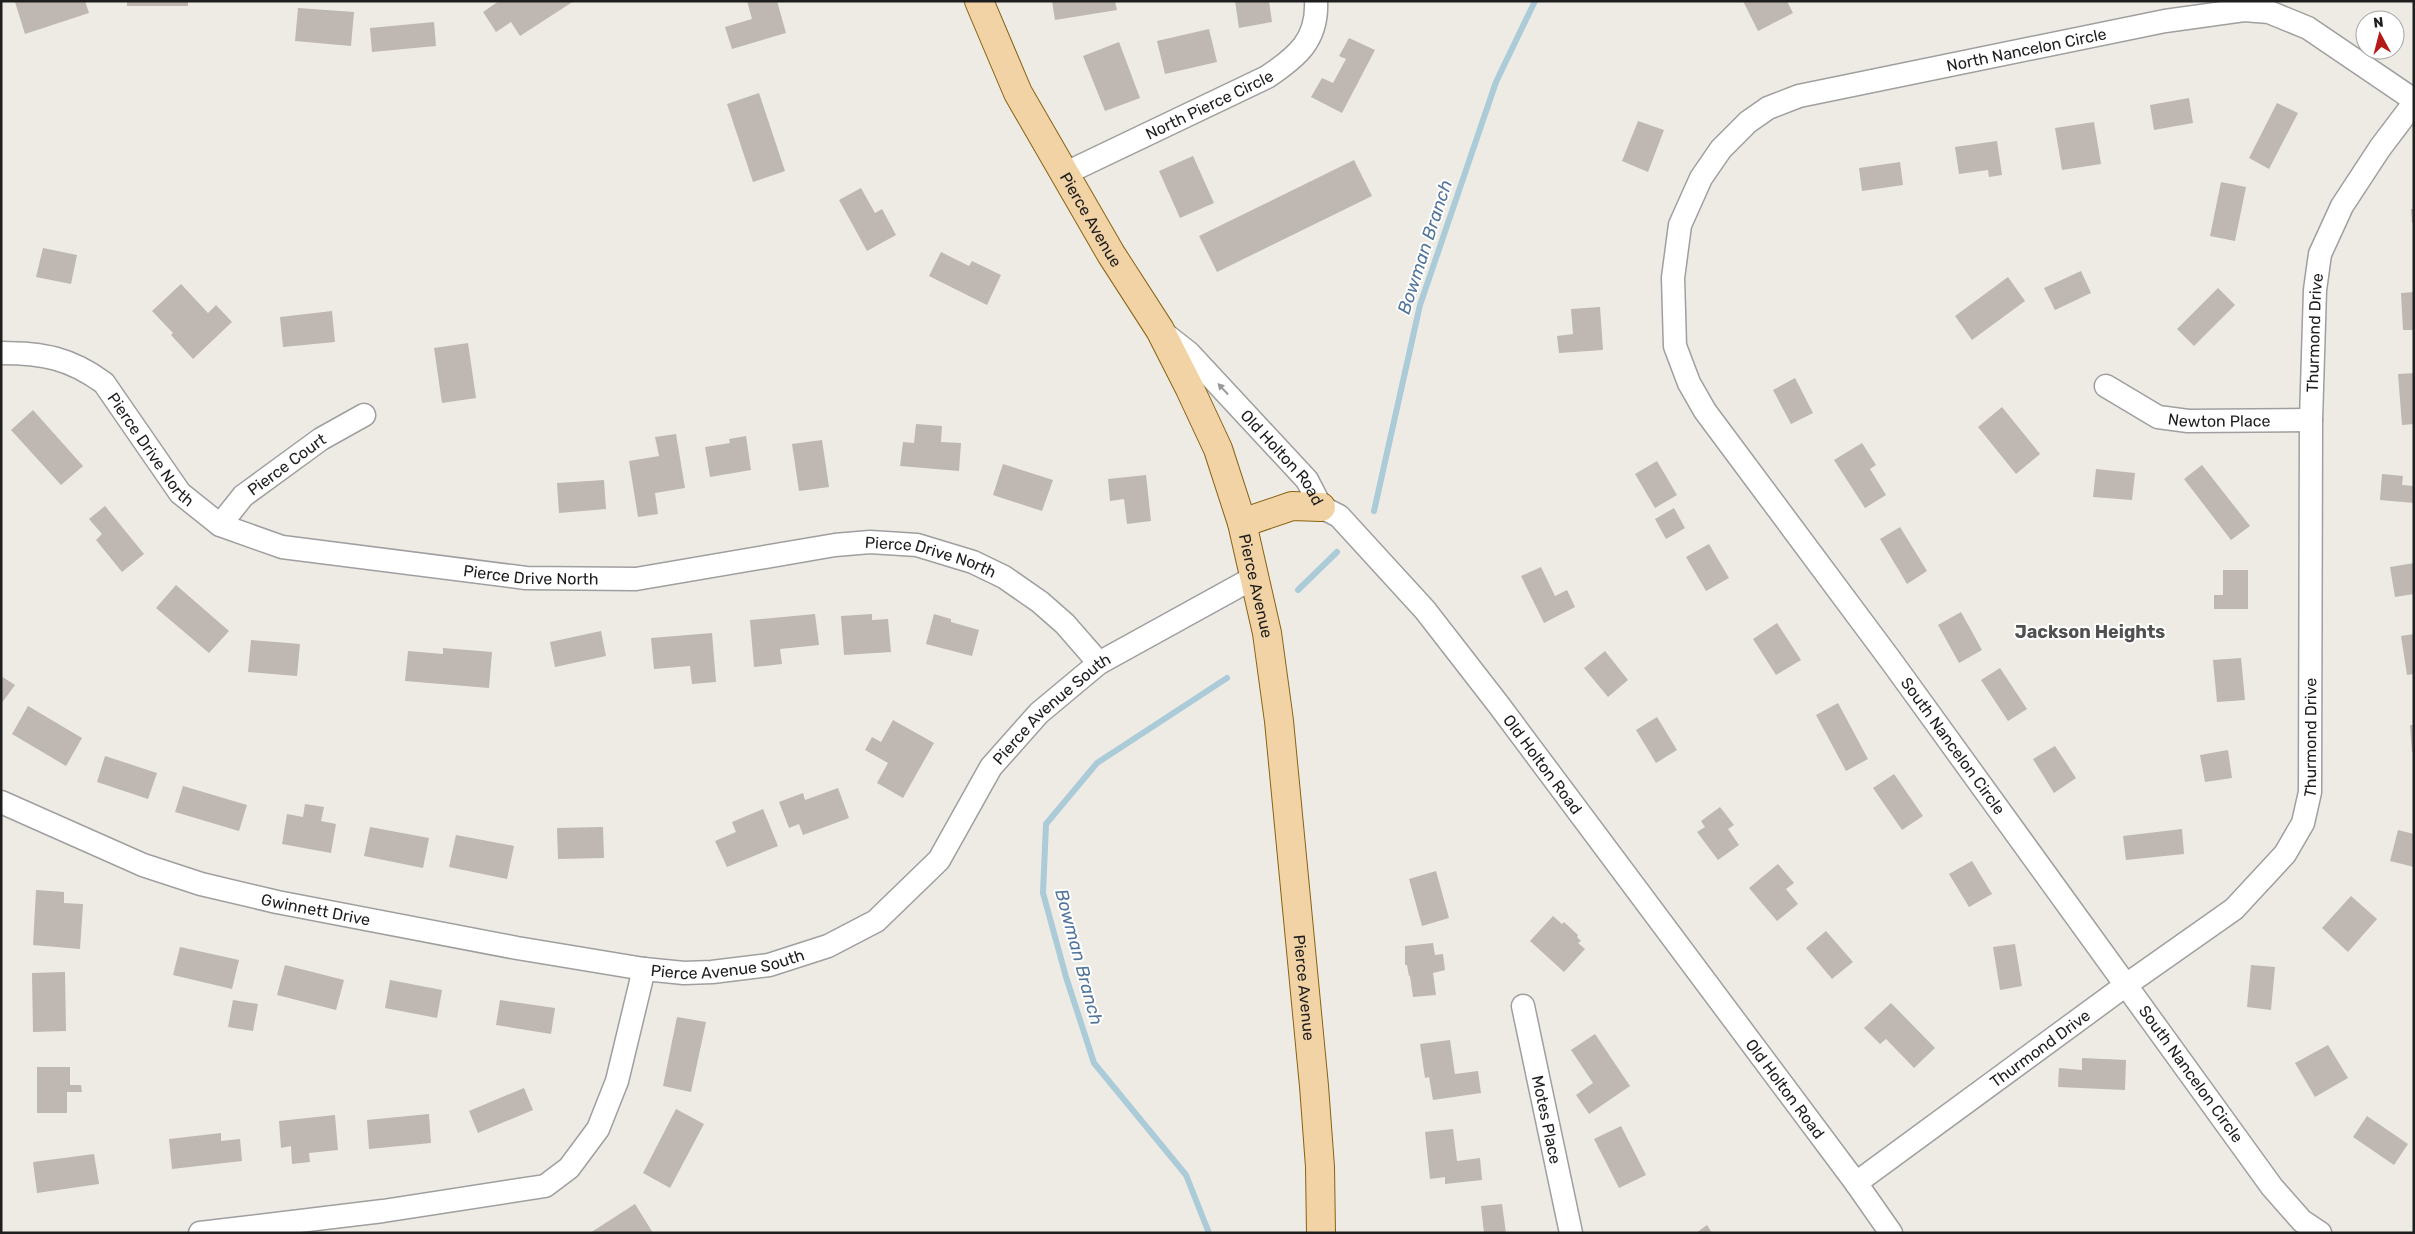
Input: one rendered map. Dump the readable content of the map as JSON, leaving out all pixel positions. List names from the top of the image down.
{
  "streets": {
    "main road": ["Pierce Avenue"],
    "street": [
      "North Nancelon Circle",
      "North Pierce Circle",
      "Thurmond Drive",
      "Newton Place",
      "Pierce Drive North",
      "Old Holton Road",
      "Pierce Court",
      "Pierce Avenue South",
      "South Nancelon Circle",
      "Gwinnett Drive",
      "Motes Place"
    ]
  },
  "crossings": [
    ["North Nancelon Circle", "Thurmond Drive"],
    ["North Nancelon Circle", "South Nancelon Circle"],
    ["North Pierce Circle", "Pierce Avenue"],
    ["Pierce Avenue", "Old Holton Road"],
    ["Pierce Avenue", "Pierce Avenue South"],
    ["Thurmond Drive", "Newton Place"],
    ["Thurmond Drive", "Old Holton Road"],
    ["Thurmond Drive", "South Nancelon Circle"],
    ["Pierce Drive North", "Pierce Court"],
    ["Pierce Drive North", "Pierce Avenue South"],
    ["Pierce Avenue South", "Gwinnett Drive"]
  ],
  "districts": ["Jackson Heights"],
  "water": ["Bowman Branch"],
  "north": "top"
}
